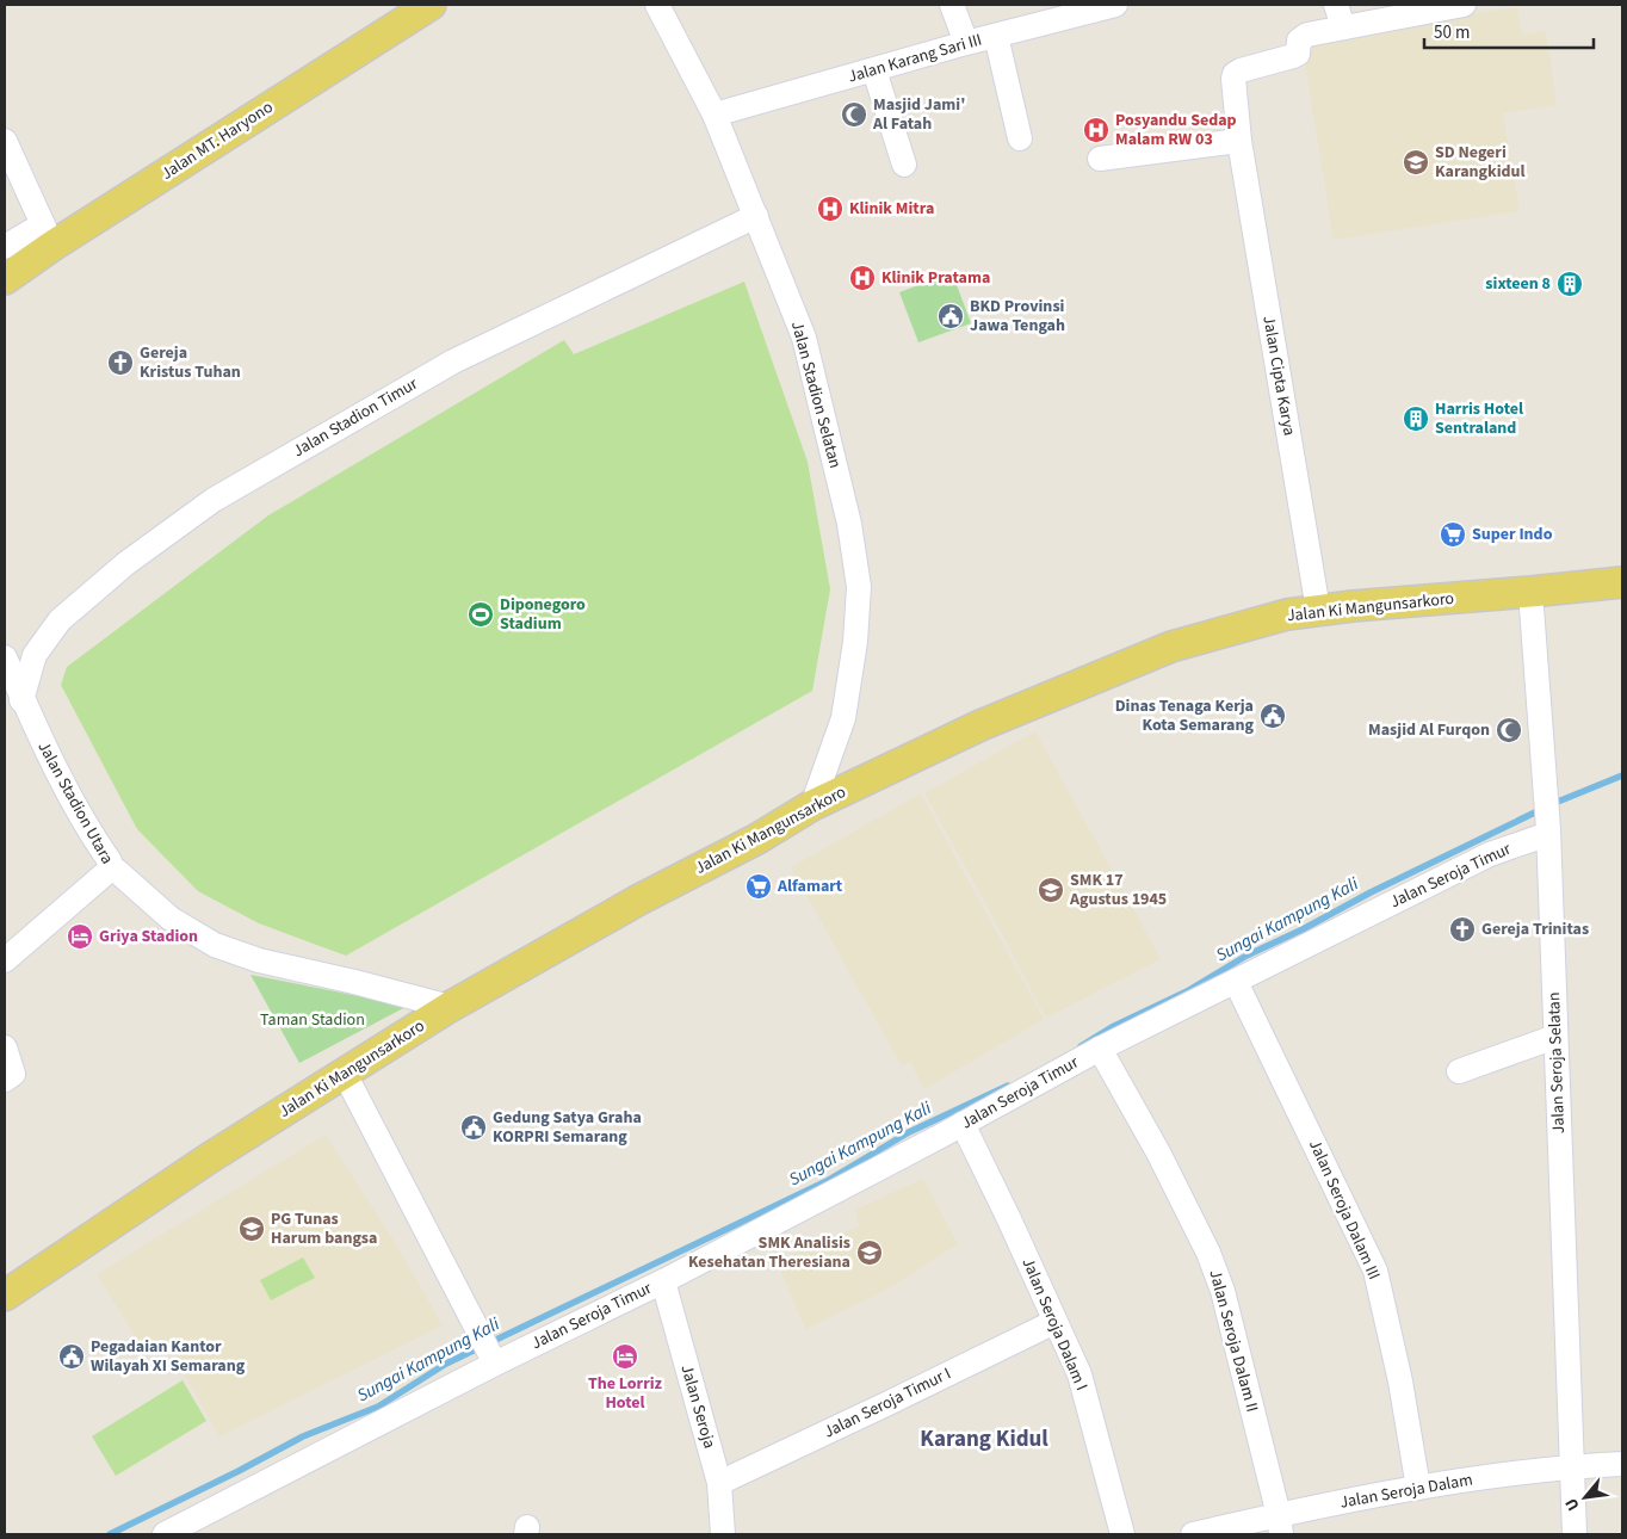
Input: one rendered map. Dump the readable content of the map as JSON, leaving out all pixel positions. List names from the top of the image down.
{
  "streets": {
    "main road": ["Jalan MT. Haryono", "Jalan Ki Mangunsarkoro"],
    "street": [
      "Jalan Karang Sari III",
      "Jalan Cipta Karya",
      "Jalan Stadion Selatan",
      "Jalan Stadion Timur",
      "Jalan Stadion Utara",
      "Jalan Seroja Timur",
      "Jalan Seroja Selatan",
      "Jalan Seroja Dalam III",
      "Jalan Seroja Dalam I",
      "Jalan Seroja Dalam II",
      "Jalan Seroja Timur I",
      "Jalan Seroja",
      "Jalan Seroja Dalam"
    ]
  },
  "crossings": [
    ["Jalan Karang Sari III", "Jalan Stadion Selatan"],
    ["Jalan Cipta Karya", "Jalan Ki Mangunsarkoro"],
    ["Jalan Stadion Selatan", "Jalan Stadion Timur"],
    ["Jalan Stadion Selatan", "Jalan Ki Mangunsarkoro"],
    ["Jalan Stadion Timur", "Jalan Stadion Utara"],
    ["Jalan Ki Mangunsarkoro", "Jalan Stadion Utara"],
    ["Jalan Ki Mangunsarkoro", "Jalan Seroja Selatan"],
    ["Jalan Seroja Timur", "Jalan Seroja Selatan"],
    ["Jalan Seroja Timur", "Jalan Seroja Dalam III"],
    ["Jalan Seroja Timur", "Jalan Seroja Dalam I"],
    ["Jalan Seroja Timur", "Jalan Seroja Dalam II"],
    ["Jalan Seroja Timur", "Jalan Seroja"],
    ["Jalan Seroja Selatan", "Jalan Seroja Dalam"],
    ["Jalan Seroja Dalam III", "Jalan Seroja Dalam"],
    ["Jalan Seroja Dalam I", "Jalan Seroja Timur I"],
    ["Jalan Seroja Dalam II", "Jalan Seroja Dalam"],
    ["Jalan Seroja Timur I", "Jalan Seroja"]
  ],
  "districts": ["Karang Kidul"],
  "water": ["Sungai Kampung Kali"],
  "parks": ["Taman Stadion"],
  "places": {
    "mosque": ["Masjid Jami' Al Fatah", "Masjid Al Furqon"],
    "hospital": ["Posyandu Sedap Malam RW 03", "Klinik Mitra", "Klinik Pratama"],
    "school or university": [
      "SD Negeri Karangkidul",
      "SMK 17 Agustus 1945",
      "PG Tunas Harum bangsa",
      "SMK Analisis Kesehatan Theresiana"
    ],
    "building": ["sixteen 8", "Harris Hotel Sentraland"],
    "public building": [
      "BKD Provinsi Jawa Tengah",
      "Dinas Tenaga Kerja Kota Semarang",
      "Gedung Satya Graha KORPRI Semarang",
      "Pegadaian Kantor Wilayah XI Semarang"
    ],
    "church": ["Gereja Kristus Tuhan", "Gereja Trinitas"],
    "supermarket": ["Super Indo", "Alfamart"],
    "sports": ["Diponegoro Stadium"],
    "hotel": ["Griya Stadion", "The Lorriz Hotel"]
  },
  "scale_bar": "50 m",
  "north": "bottom left"
}
